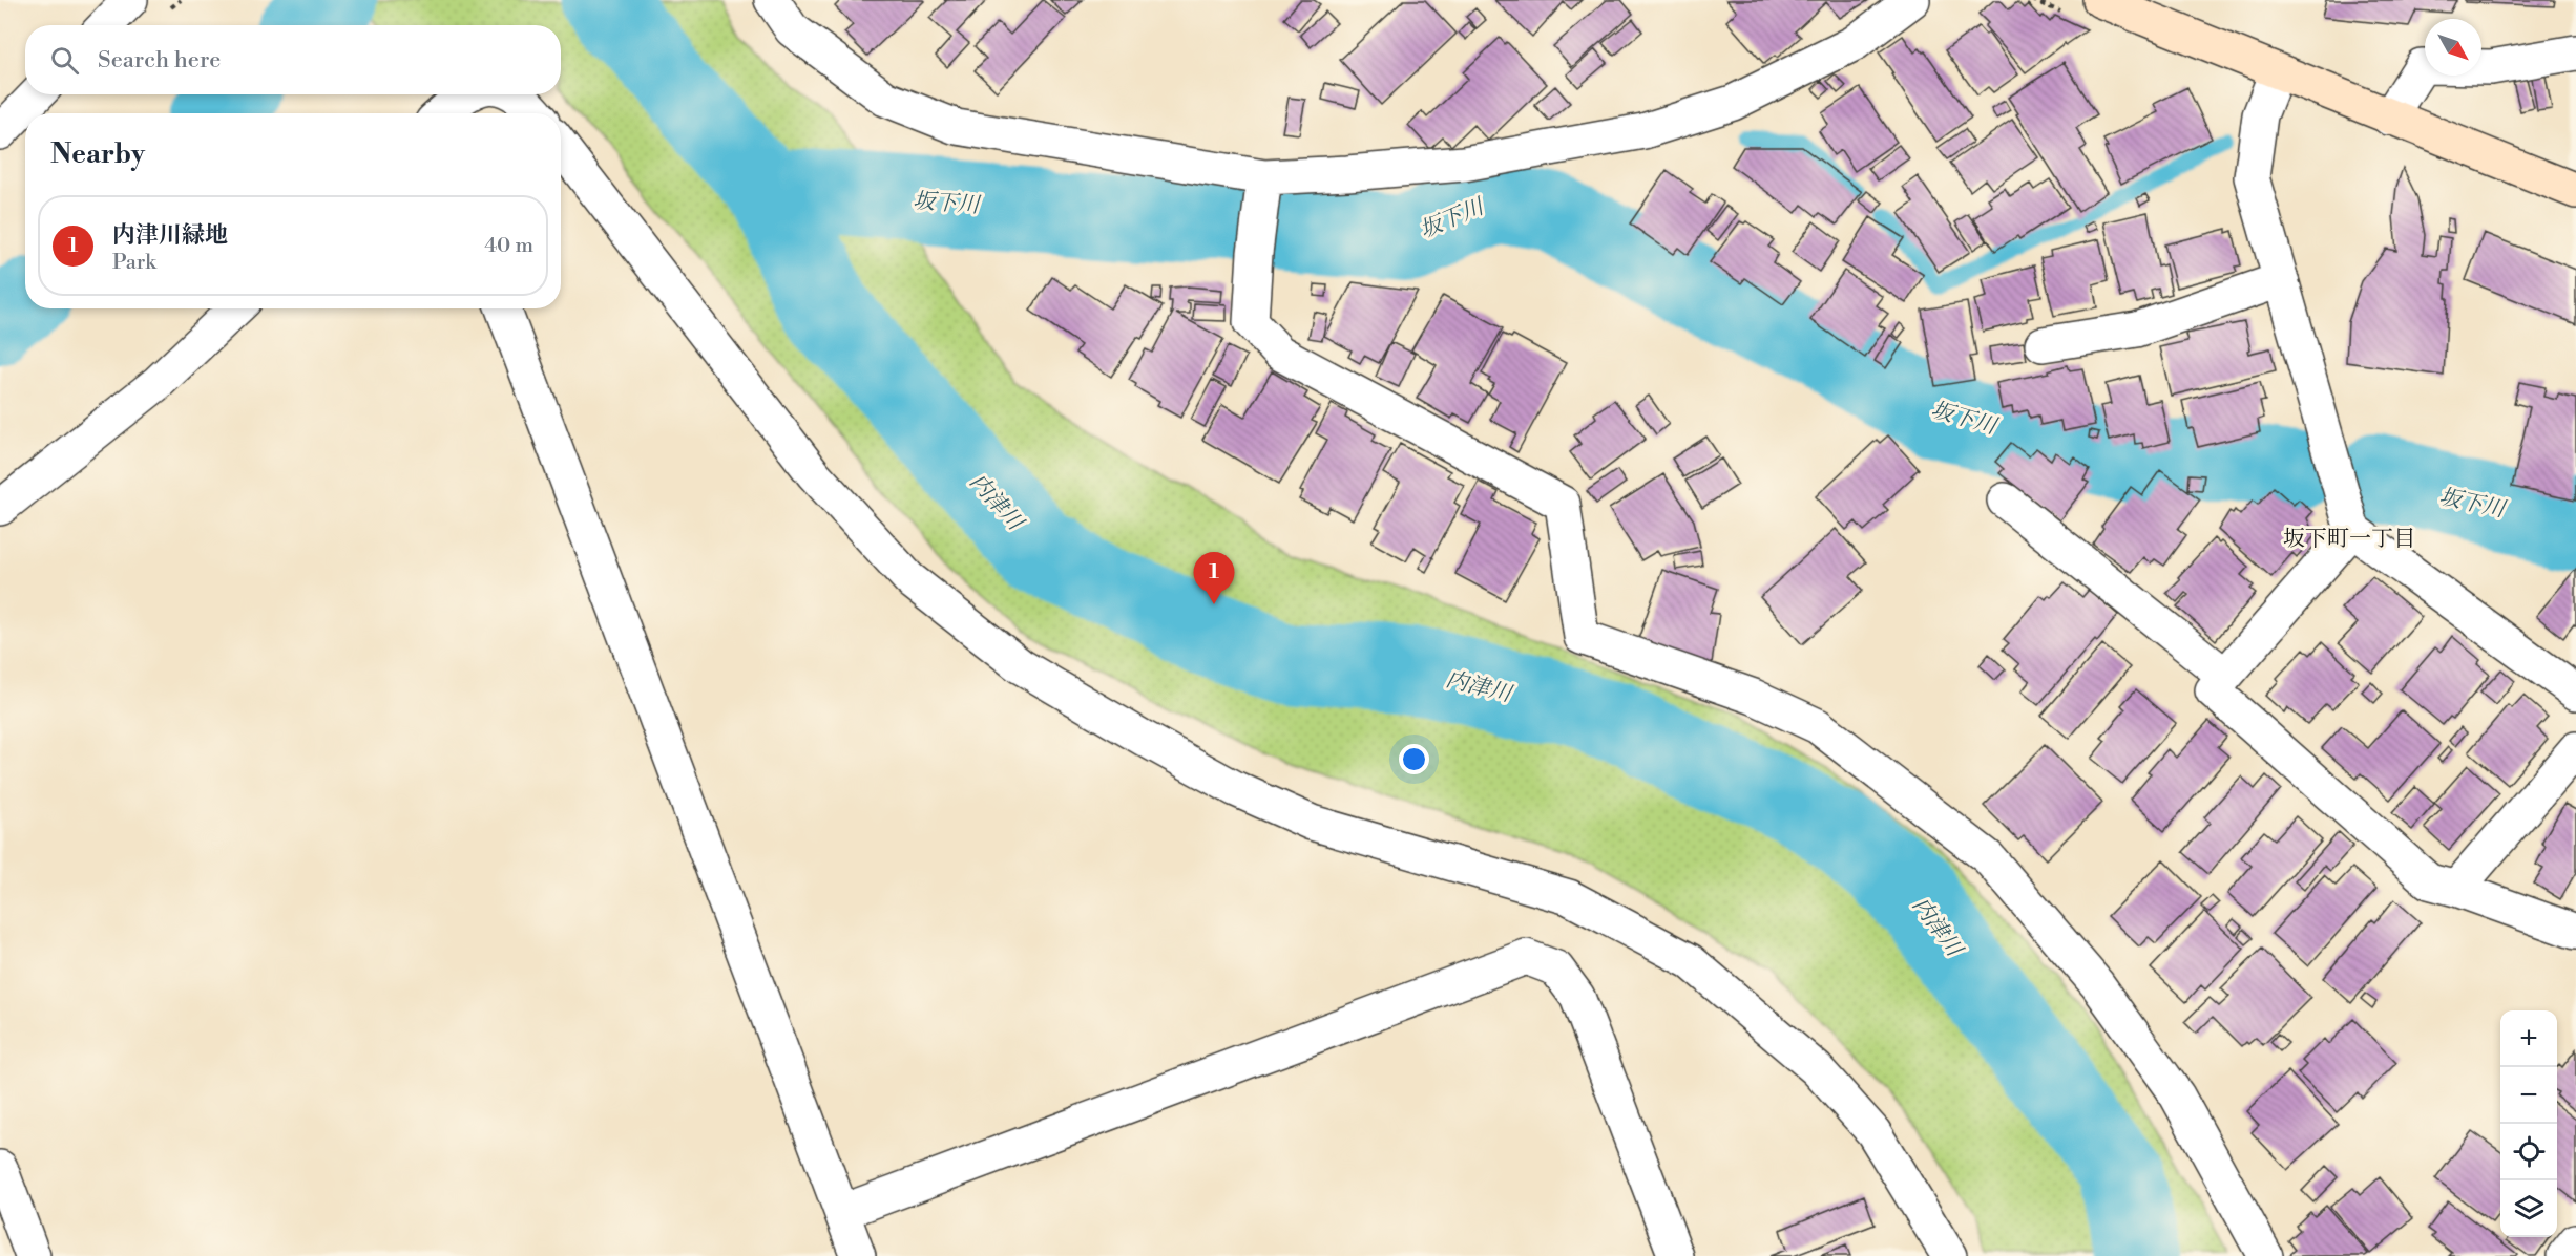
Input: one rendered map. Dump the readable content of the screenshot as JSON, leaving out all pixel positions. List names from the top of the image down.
{
  "districts": ["坂下町一丁目"],
  "water": ["坂下川", "内津川"],
  "north": "bottom right",
  "page": {
    "search": "Search here",
    "heading": "Nearby",
    "list": [
      {
        "mark": "1",
        "name": "内津川緑地",
        "note": "Park",
        "value": "40 m"
      }
    ],
    "pins": "1",
    "map_buttons": ["+", "−"]
  }
}
